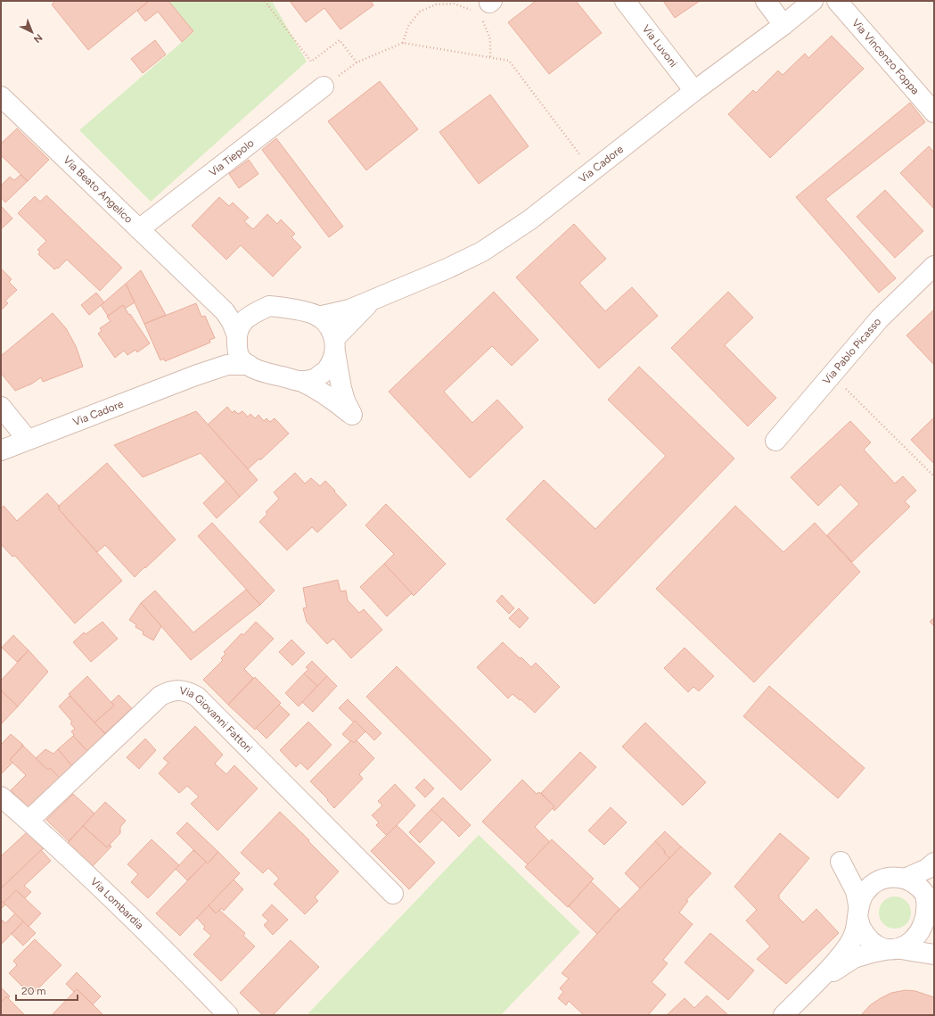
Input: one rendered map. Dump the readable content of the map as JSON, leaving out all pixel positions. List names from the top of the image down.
{
  "streets": {
    "street": [
      "Via Luvoni",
      "Via Vincenzo Foppa",
      "Via Tiepolo",
      "Via Cadore",
      "Via Beato Angelico",
      "Via Pablo Picasso",
      "Via Giovanni Fattori",
      "Via Lombardia"
    ]
  },
  "crossings": [
    ["Via Luvoni", "Via Cadore"],
    ["Via Tiepolo", "Via Beato Angelico"],
    ["Via Cadore", "Via Beato Angelico"],
    ["Via Giovanni Fattori", "Via Lombardia"]
  ],
  "scale_bar": "20 m",
  "north": "bottom right"
}
